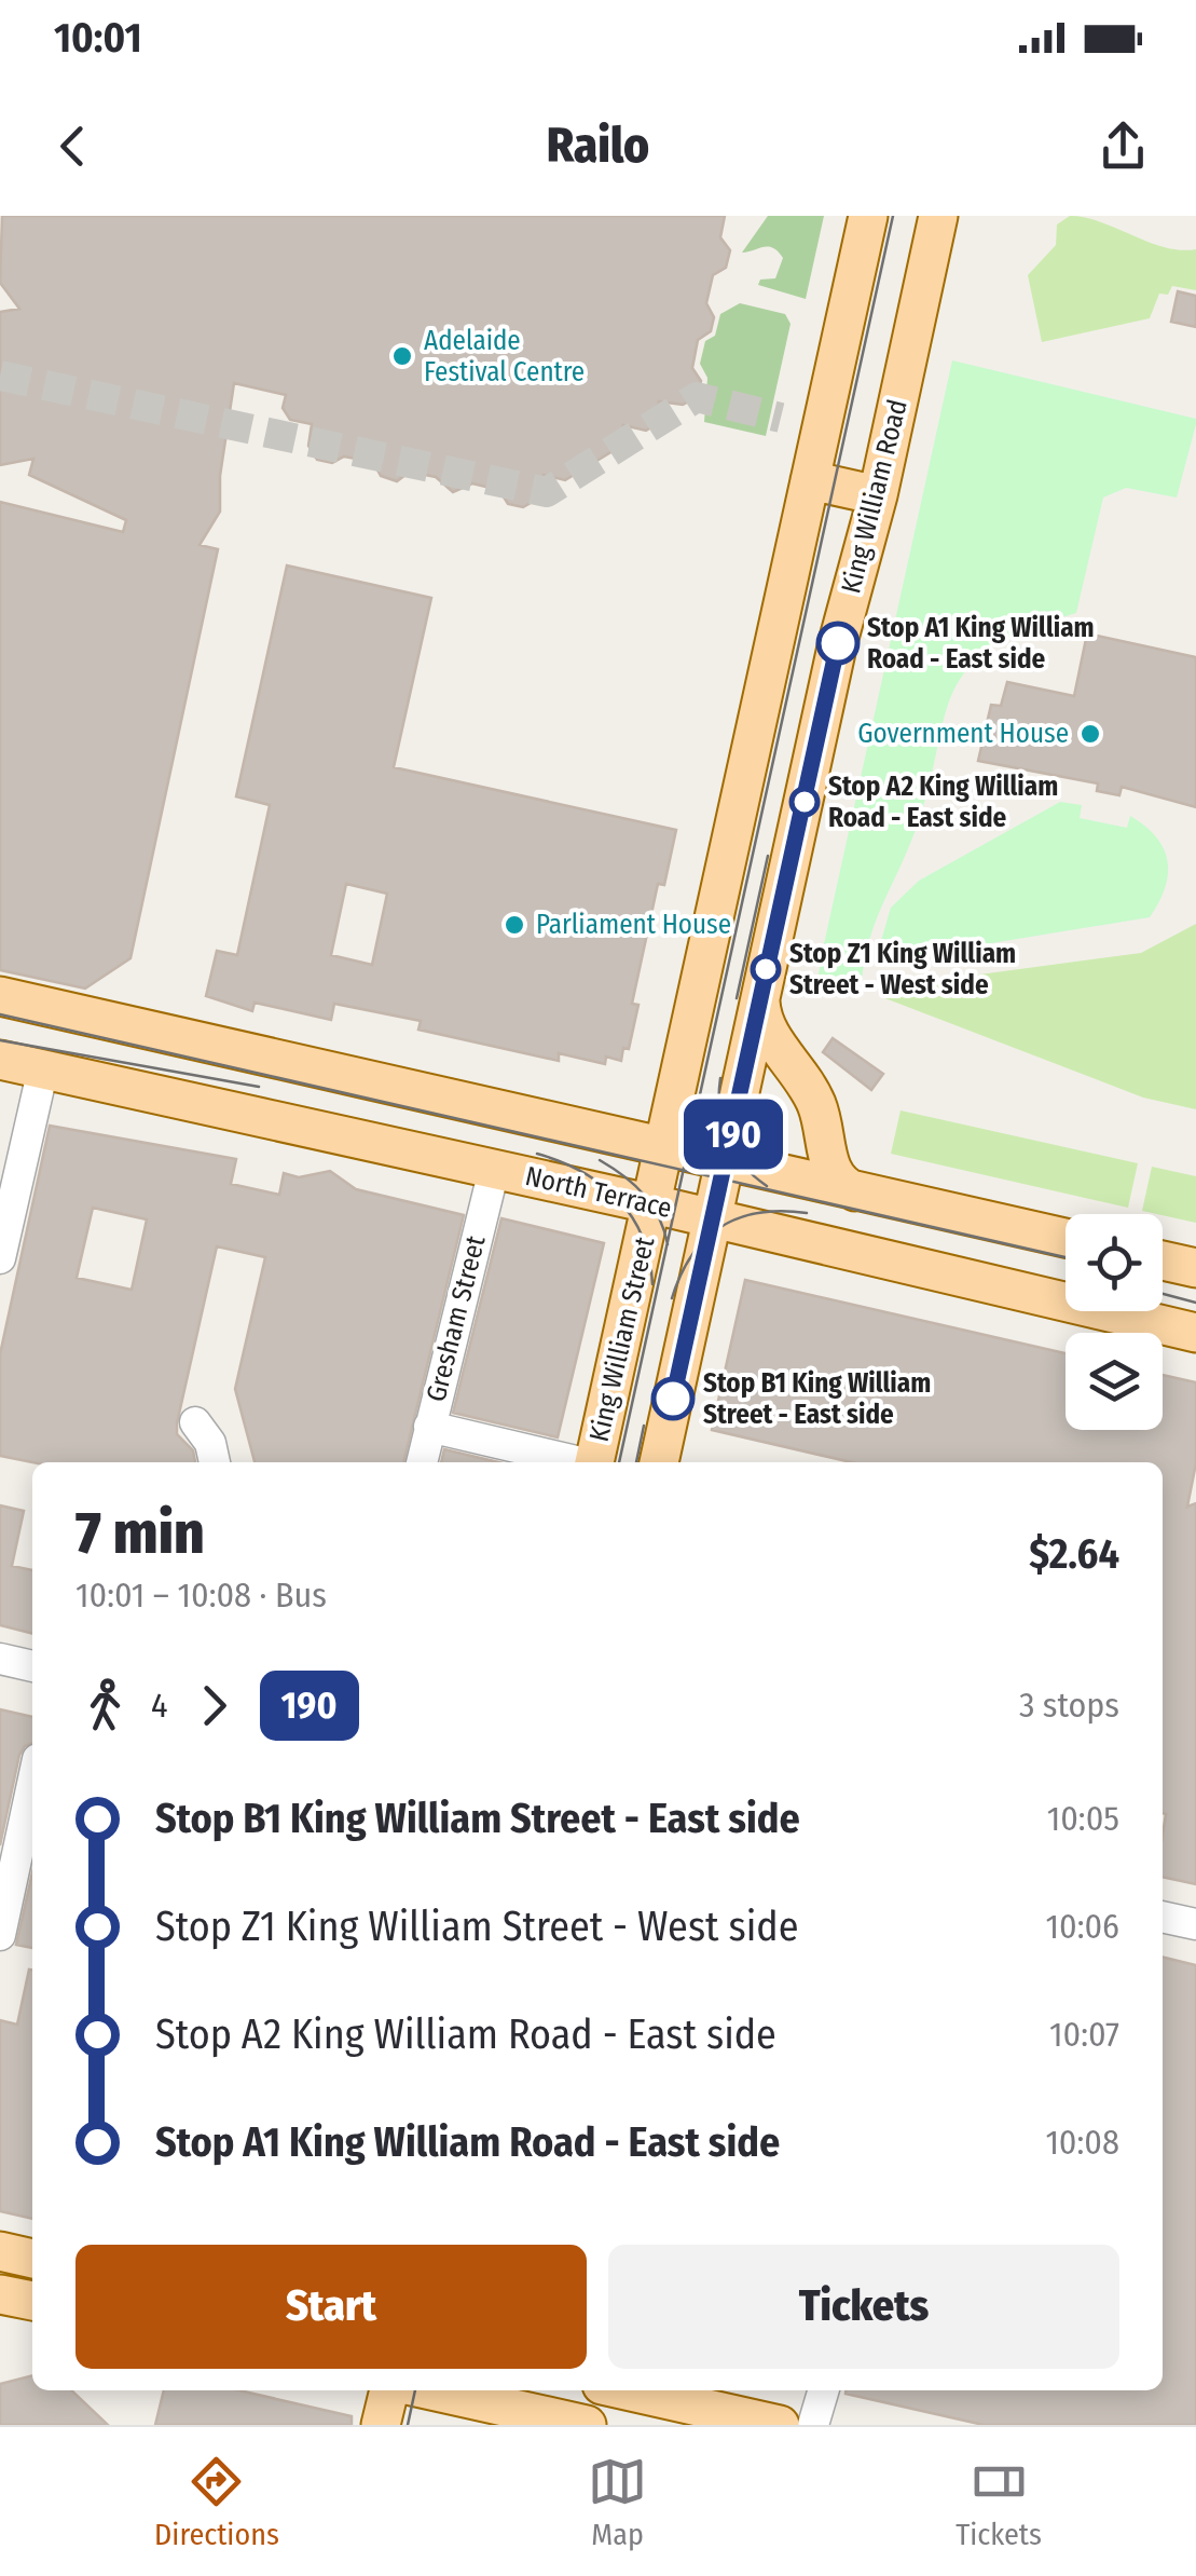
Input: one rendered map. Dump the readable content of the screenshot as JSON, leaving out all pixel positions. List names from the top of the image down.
{
  "streets": {
    "main road": ["King William Road", "North Terrace", "King William Street"],
    "street": ["Gresham Street"]
  },
  "crossings": [
    ["King William Road", "North Terrace"],
    ["North Terrace", "Gresham Street"],
    ["North Terrace", "King William Street"]
  ],
  "places": [
    "Adelaide Festival Centre",
    "Stop A1 King William Road - East side",
    "Government House",
    "Stop A2 King William Road - East side",
    "Parliament House",
    "Stop Z1 King William Street - West side",
    "Stop B1 King William Street - East side"
  ],
  "lines": ["bus line 190"],
  "page": {
    "status": "10:01",
    "header": "Railo",
    "on_map": "190",
    "heading": ["7 min", "10:01 – 10:08 · Bus", "$2.64"],
    "legs": ["4", "190", "3 stops"],
    "list": [
      {
        "name": "Stop B1 King William Street - East side",
        "value": "10:05"
      },
      {
        "name": "Stop Z1 King William Street - West side",
        "value": "10:06"
      },
      {
        "name": "Stop A2 King William Road - East side",
        "value": "10:07"
      },
      {
        "name": "Stop A1 King William Road - East side",
        "value": "10:08"
      }
    ],
    "buttons": ["Start", "Tickets"],
    "tabs": ["Directions", "Map", "Tickets"]
  }
}
